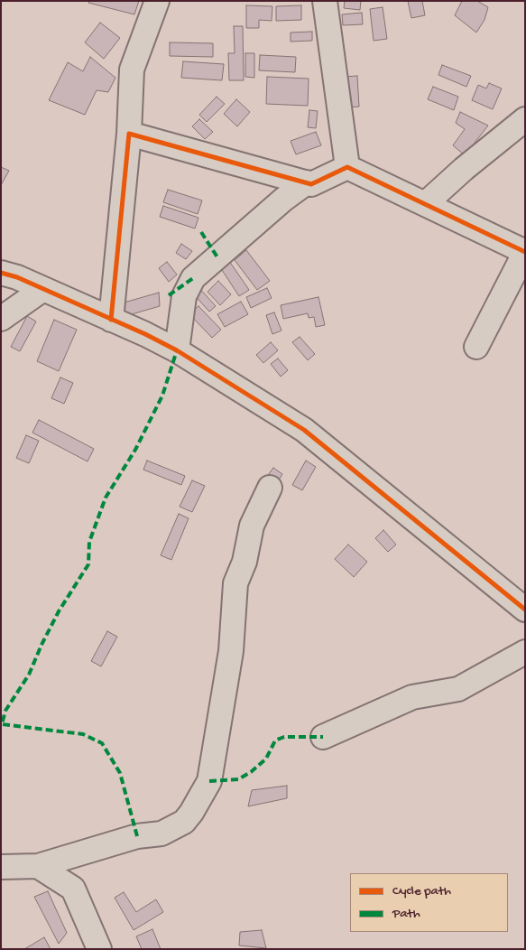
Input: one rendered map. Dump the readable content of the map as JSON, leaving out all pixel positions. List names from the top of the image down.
{
  "legend": ["Cycle path", "Path"]
}
